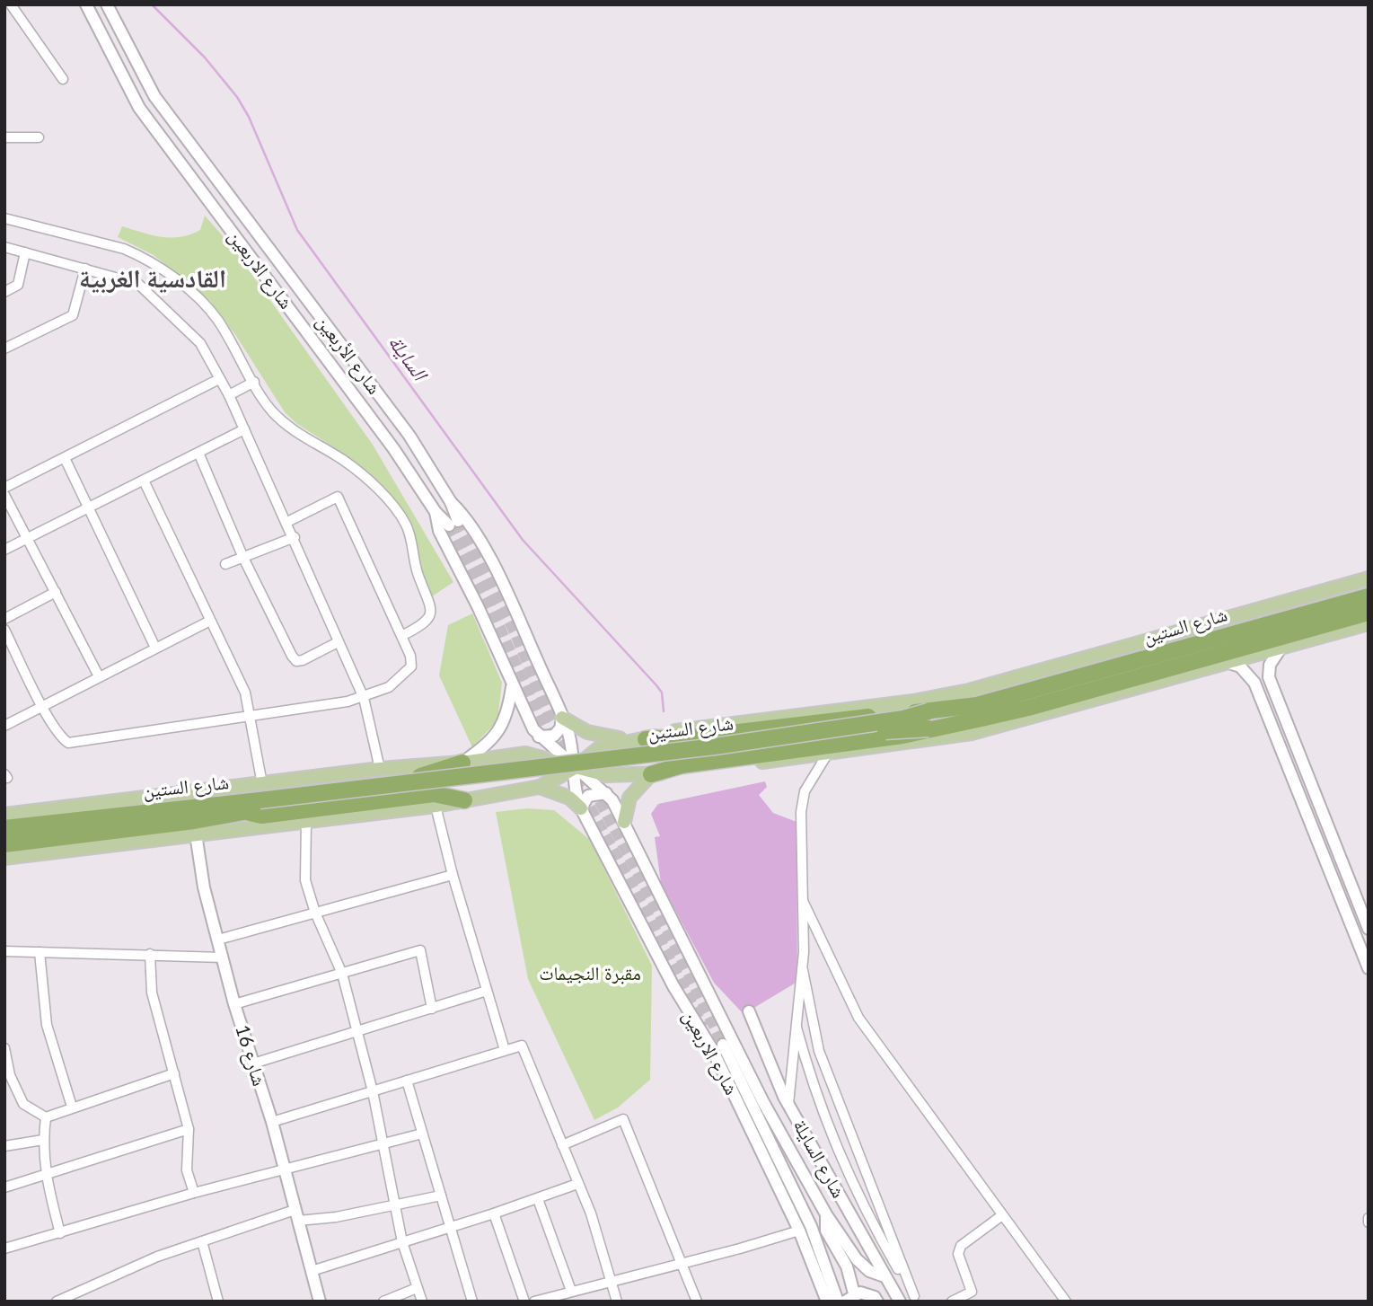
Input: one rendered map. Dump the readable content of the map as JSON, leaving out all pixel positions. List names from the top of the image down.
{
  "streets": {
    "highway": ["شارع الستين"],
    "main road": [
      "شارع الاربعين",
      "شارع الأربعين",
      "شارع 16",
      "شارع السايلة"
    ]
  },
  "crossings": [
    ["شارع الاربعين", "شارع الأربعين"],
    ["شارع الاربعين", "شارع الستين"],
    ["شارع الستين", "شارع 16"]
  ],
  "districts": ["القادسية الغربية"],
  "water": ["السايلة"],
  "parks": ["مقبرة النجيمات"]
}
